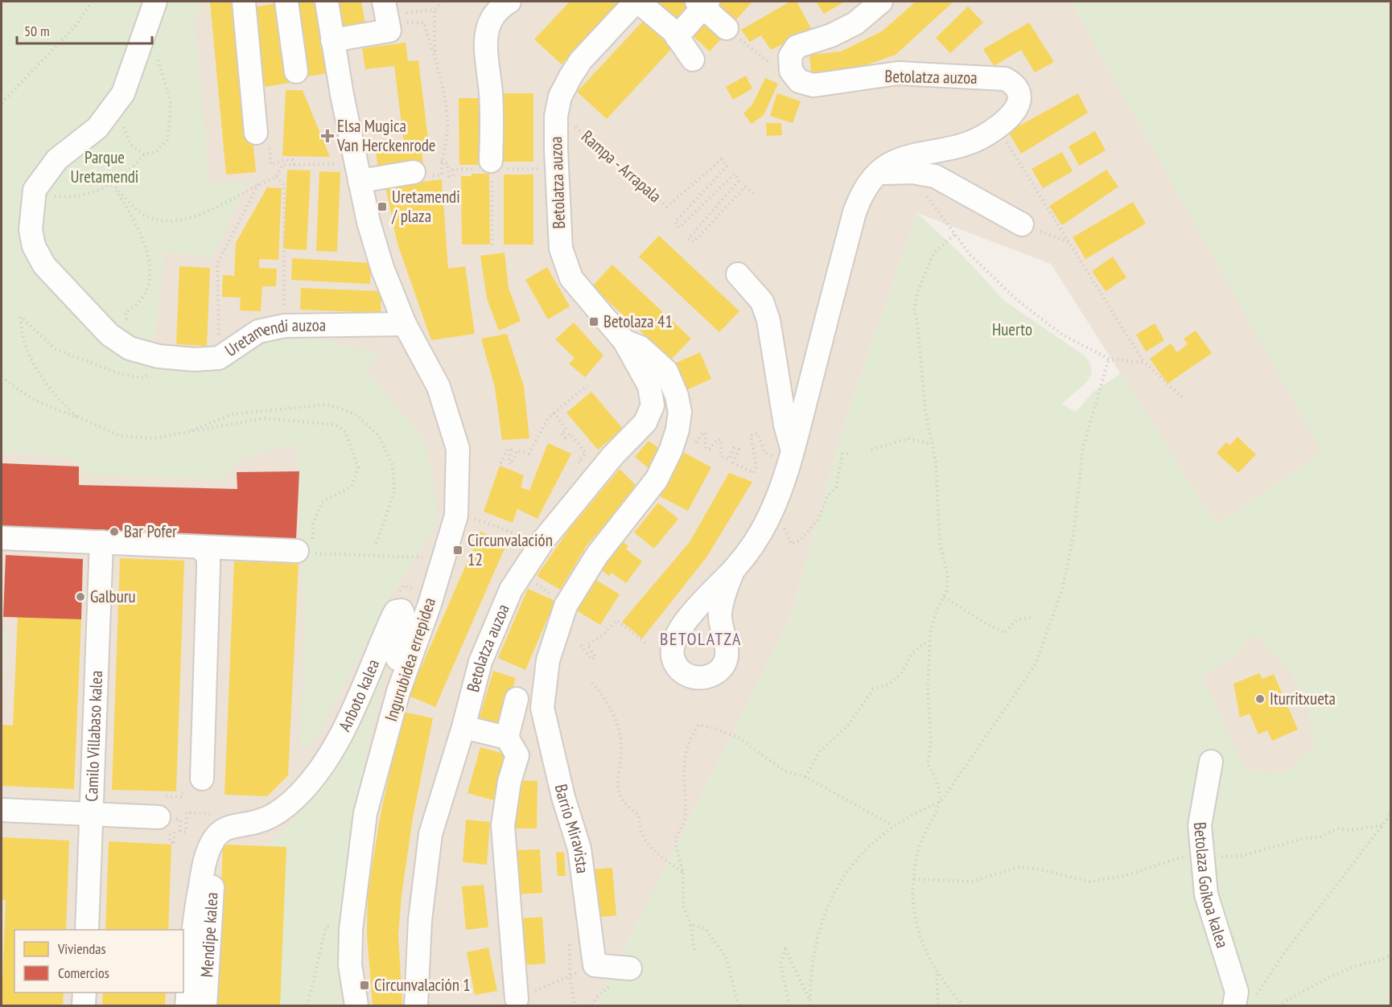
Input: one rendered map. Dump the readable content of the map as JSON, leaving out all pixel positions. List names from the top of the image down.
{
  "streets": {
    "street": [
      "Betolatza auzoa",
      "Uretamendi auzoa",
      "Ingurubidea errepidea",
      "Anboto kalea",
      "Camilo Villabaso kalea",
      "Barrio Miravista",
      "Betolaza Goikoa kalea",
      "Mendipe kalea"
    ],
    "path": ["Rampa - Arrapala"]
  },
  "crossings": [
    ["Betolatza auzoa", "Barrio Miravista"],
    ["Uretamendi auzoa", "Ingurubidea errepidea"],
    ["Ingurubidea errepidea", "Anboto kalea"],
    ["Anboto kalea", "Mendipe kalea"]
  ],
  "districts": ["BETOLATZA"],
  "parks": ["Parque Uretamendi", "Huerto"],
  "places": {
    "health": ["Elsa Mugica Van Herckenrode"],
    "transit": [
      "Uretamendi / plaza",
      "Betolaza 41",
      "Circunvalación 12",
      "Circunvalación 1"
    ],
    "other": ["Bar Pofer", "Galburu", "Iturritxueta"]
  },
  "legend": ["Viviendas", "Comercios"],
  "scale_bar": "50 m"
}
